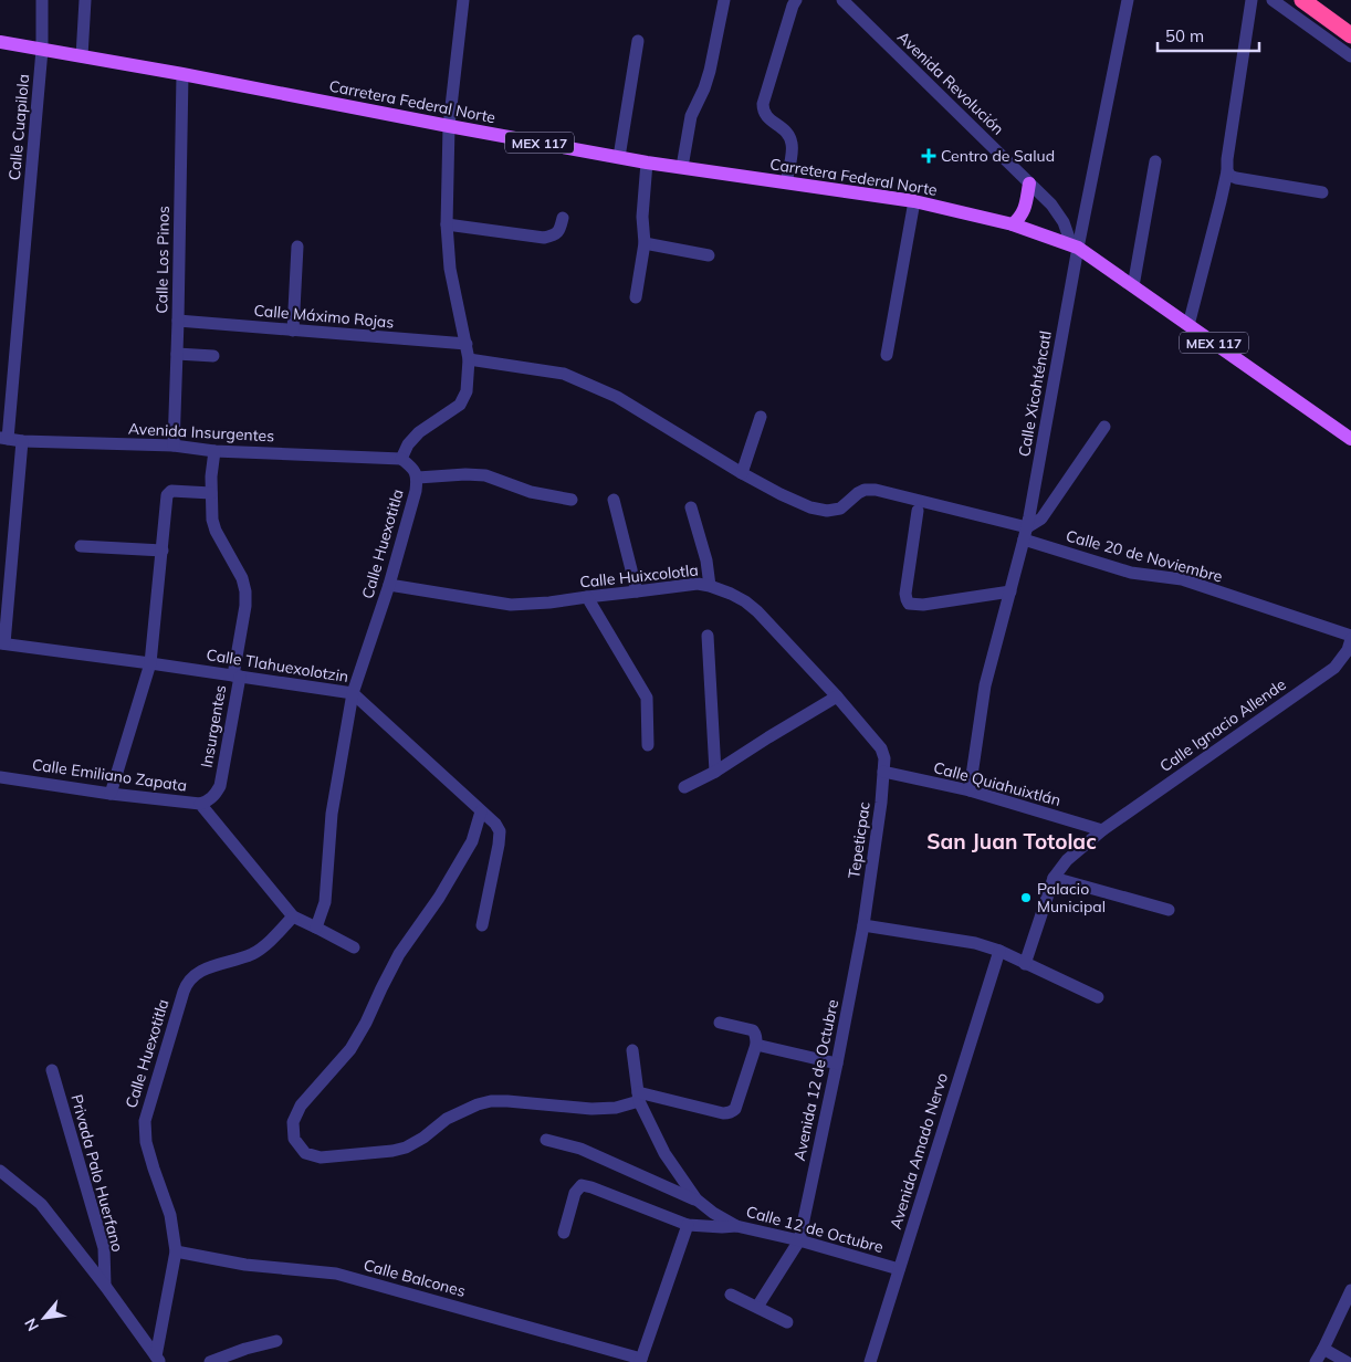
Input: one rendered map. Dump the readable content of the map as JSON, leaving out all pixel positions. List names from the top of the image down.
{
  "streets": {
    "main road": ["Carretera Federal Norte", "MEX 117"],
    "street": [
      "Avenida Revolución",
      "Calle Cuapilola",
      "Calle Los Pinos",
      "Calle Máximo Rojas",
      "Calle Xicohténcatl",
      "Avenida Insurgentes",
      "Calle Huexotitla",
      "Calle 20 de Noviembre",
      "Calle Huixcolotla",
      "Calle Tlahuexolotzin",
      "Calle Ignacio Allende",
      "Insurgentes",
      "Calle Emiliano Zapata",
      "Calle Quiahuixtlán",
      "Tepeticpac",
      "Avenida 12 de Octubre",
      "Avenida Amado Nervo",
      "Privada Palo Huerfano",
      "Calle 12 de Octubre",
      "Calle Balcones"
    ]
  },
  "crossings": [
    ["Avenida Revolución", "Carretera Federal Norte"],
    ["Avenida Revolución", "MEX 117"],
    ["Avenida Revolución", "Calle Xicohténcatl"],
    ["Carretera Federal Norte", "Calle Cuapilola"],
    ["Carretera Federal Norte", "MEX 117"],
    ["Carretera Federal Norte", "Calle Los Pinos"],
    ["Carretera Federal Norte", "Calle Xicohténcatl"],
    ["Calle Cuapilola", "Avenida Insurgentes"],
    ["MEX 117", "Calle Xicohténcatl"],
    ["Calle Los Pinos", "Calle Máximo Rojas"],
    ["Calle Los Pinos", "Avenida Insurgentes"],
    ["Calle Xicohténcatl", "Calle 20 de Noviembre"],
    ["Calle Xicohténcatl", "Calle Quiahuixtlán"],
    ["Avenida Insurgentes", "Calle Huexotitla"],
    ["Avenida Insurgentes", "Insurgentes"],
    ["Calle Huexotitla", "Calle Huixcolotla"],
    ["Calle Huexotitla", "Calle Tlahuexolotzin"],
    ["Calle Huexotitla", "Calle Emiliano Zapata"],
    ["Calle Huexotitla", "Calle Balcones"],
    ["Calle 20 de Noviembre", "Calle Ignacio Allende"],
    ["Calle Huixcolotla", "Tepeticpac"],
    ["Calle Tlahuexolotzin", "Insurgentes"],
    ["Calle Ignacio Allende", "Calle Quiahuixtlán"],
    ["Insurgentes", "Calle Emiliano Zapata"],
    ["Calle Quiahuixtlán", "Tepeticpac"],
    ["Tepeticpac", "Avenida 12 de Octubre"],
    ["Avenida 12 de Octubre", "Calle 12 de Octubre"],
    ["Avenida Amado Nervo", "Calle 12 de Octubre"]
  ],
  "districts": ["San Juan Totolac"],
  "places": {
    "health": ["Centro de Salud"],
    "other": ["Palacio Municipal"]
  },
  "scale_bar": "50 m",
  "north": "bottom left"
}
